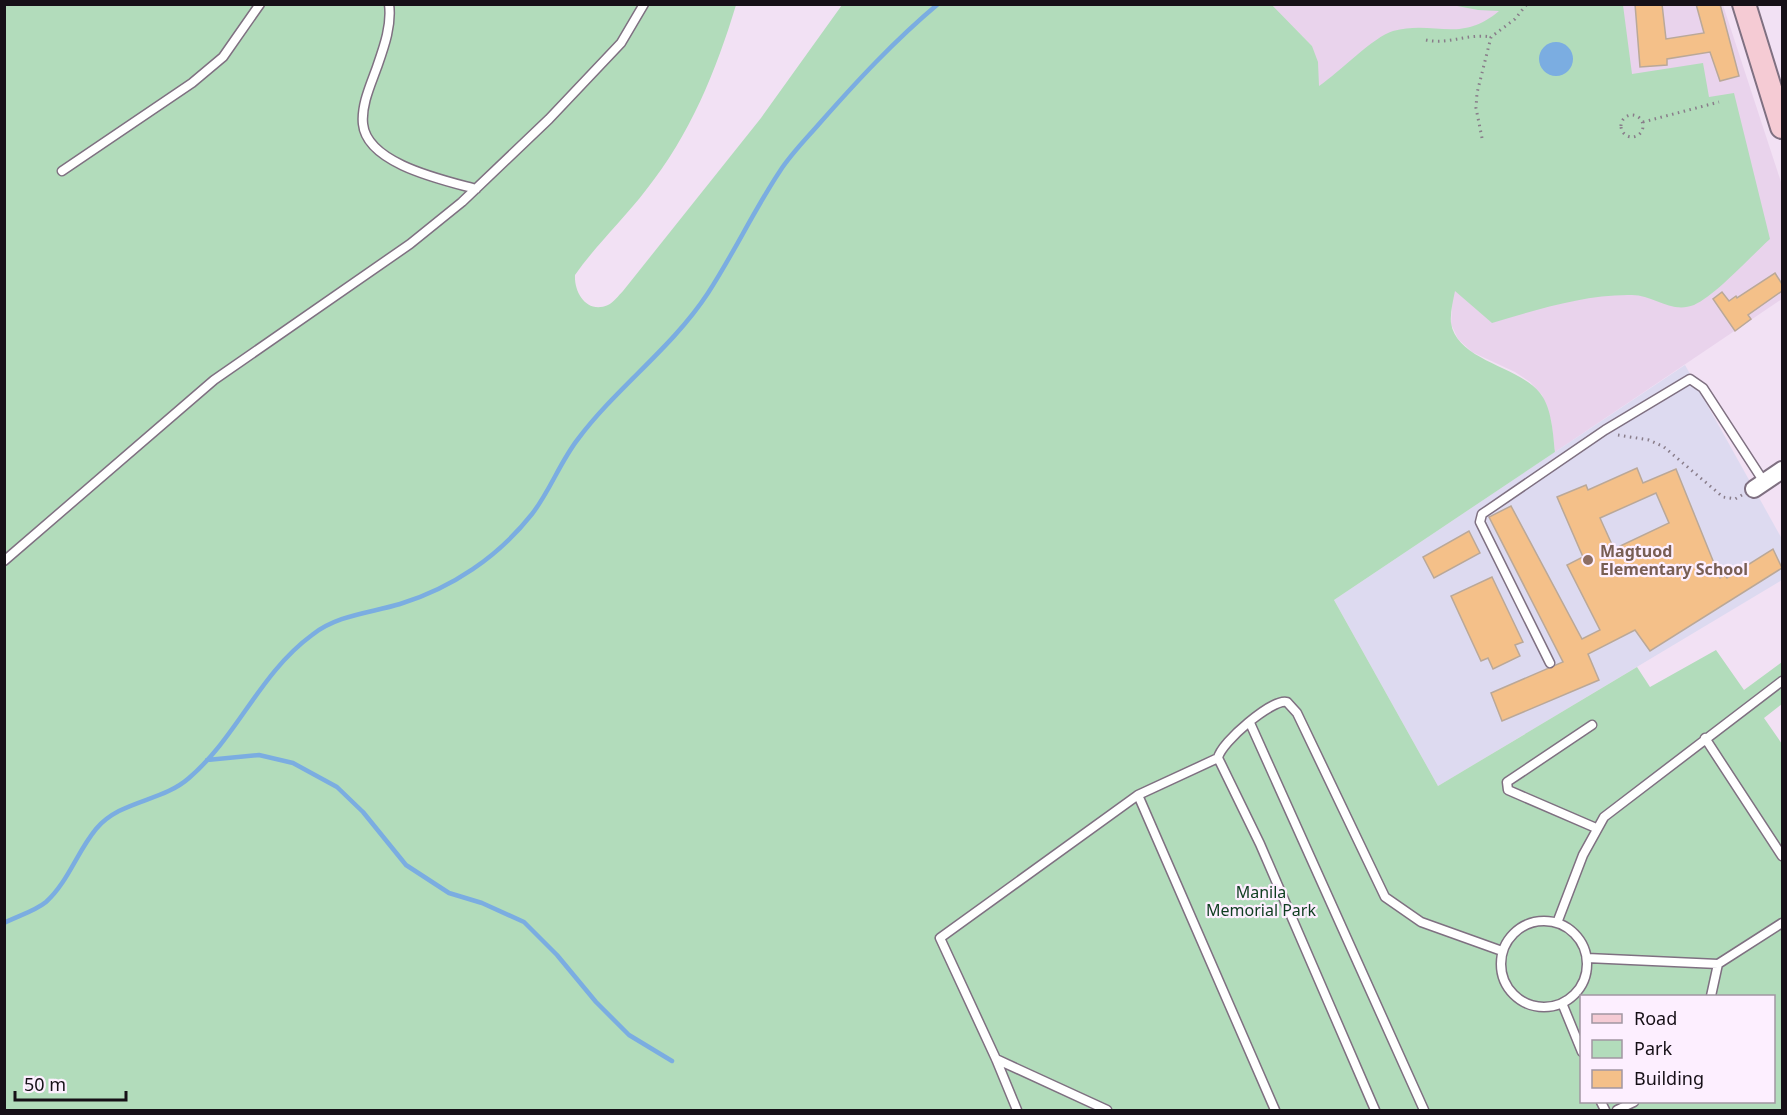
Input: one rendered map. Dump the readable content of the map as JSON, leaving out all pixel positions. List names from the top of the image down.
{
  "parks": ["Manila Memorial Park"],
  "places": ["Magtuod Elementary School"],
  "legend": ["Road", "Park", "Building"],
  "scale_bar": "50 m"
}
